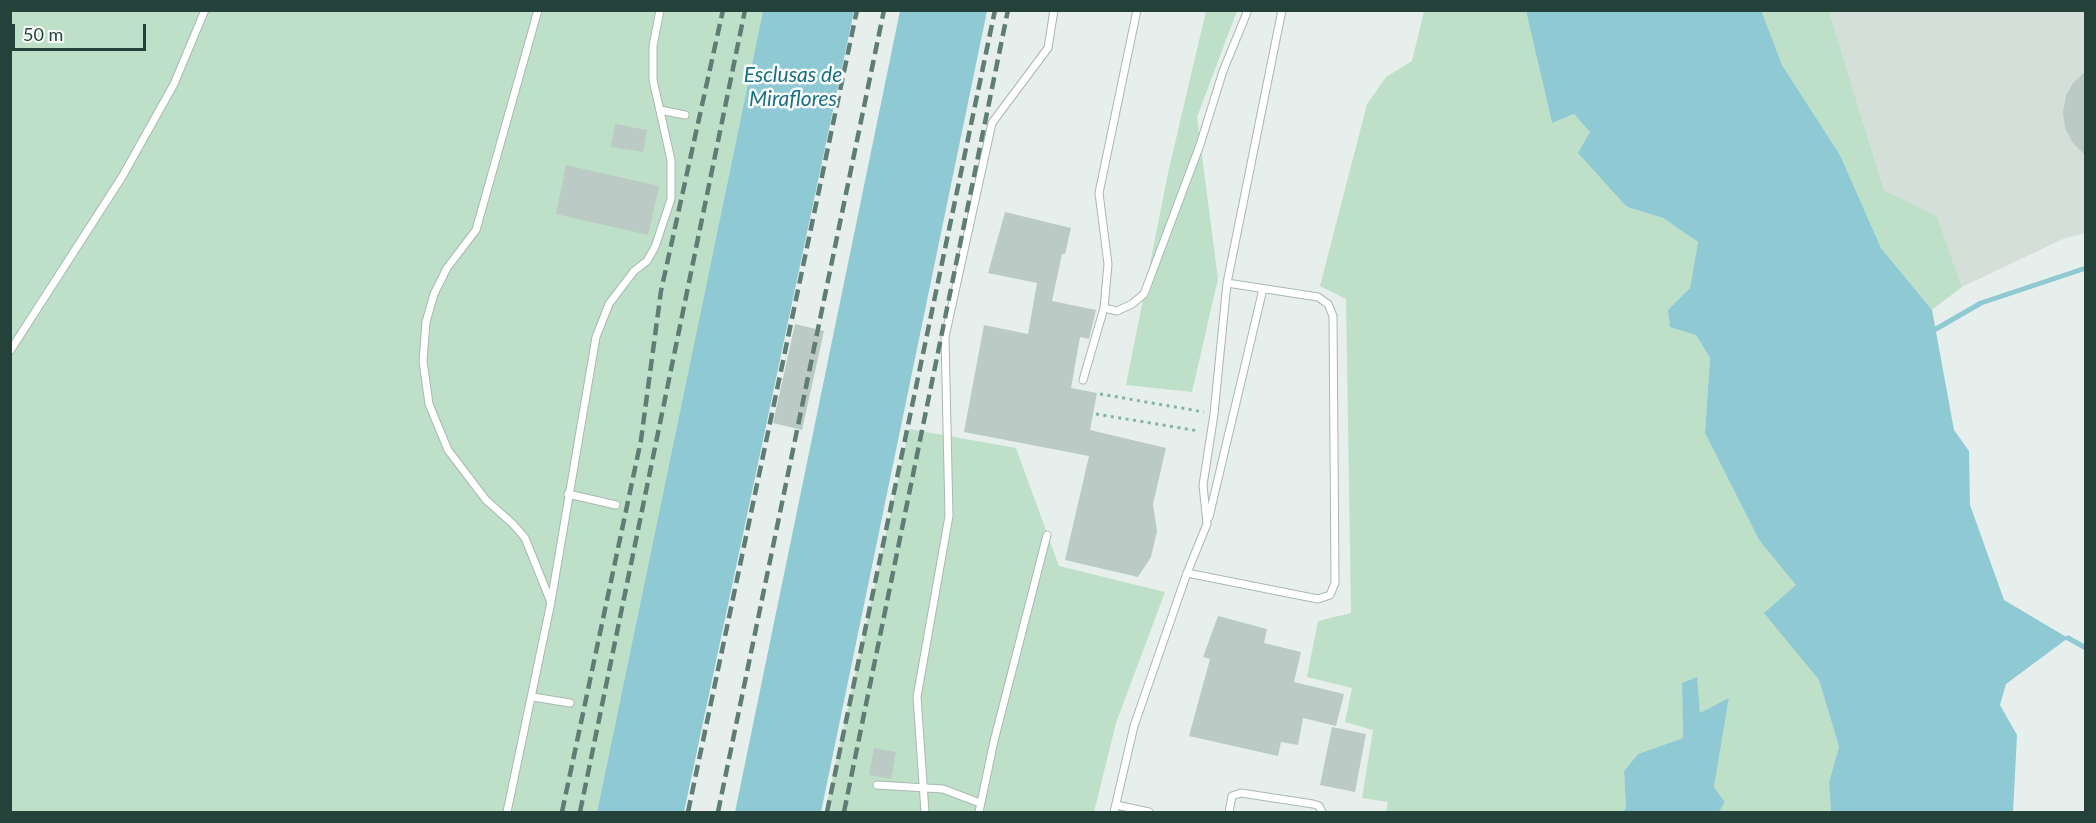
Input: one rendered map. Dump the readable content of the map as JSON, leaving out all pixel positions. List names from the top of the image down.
{
  "water": ["Esclusas de Miraflores"],
  "scale_bar": "50 m"
}
